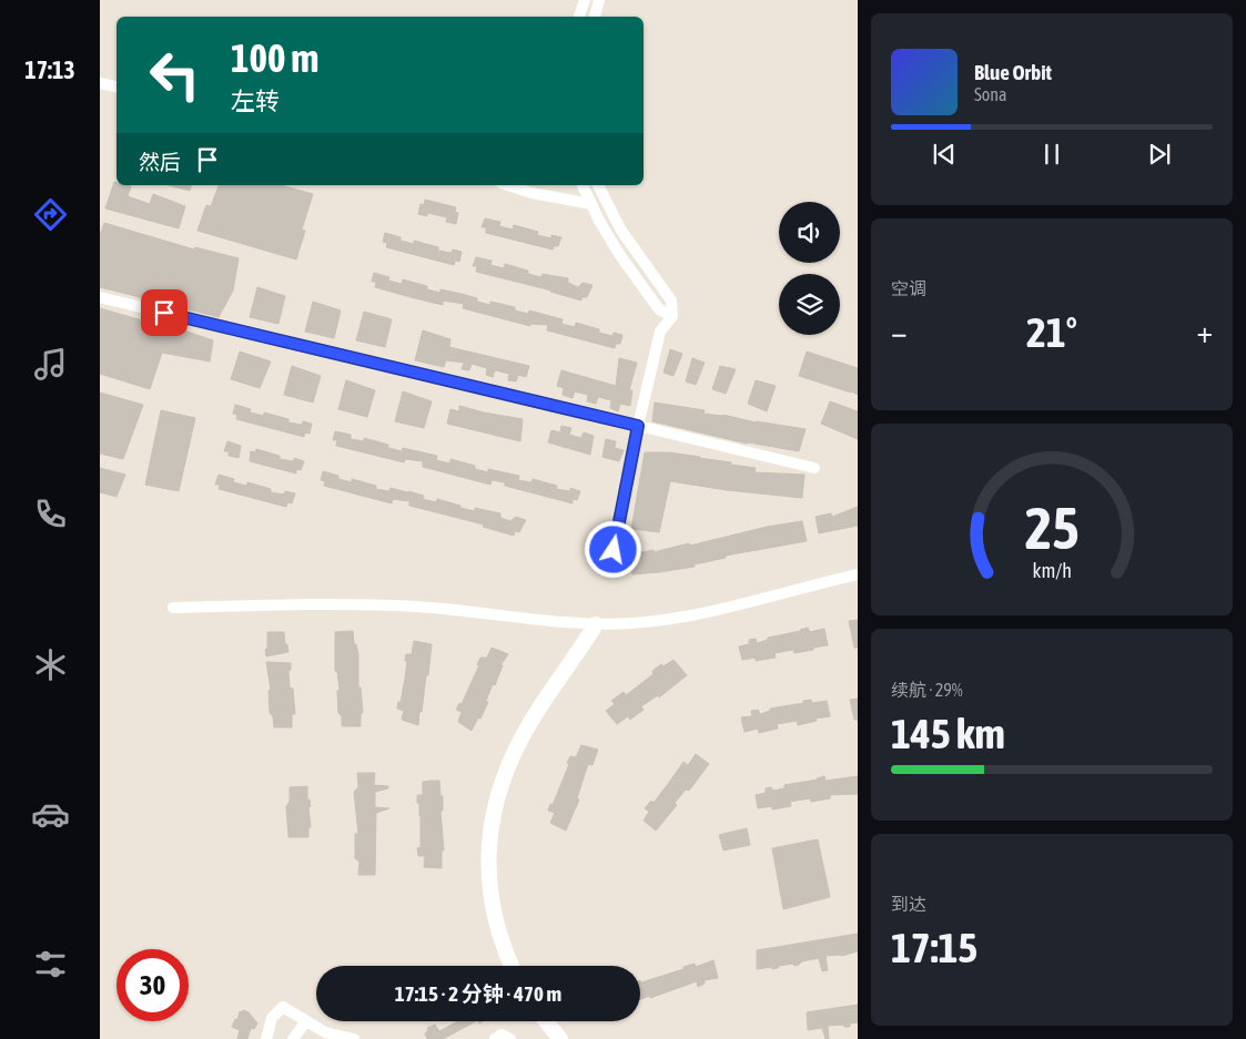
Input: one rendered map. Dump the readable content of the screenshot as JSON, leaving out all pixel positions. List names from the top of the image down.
{
  "page": {
    "tabs": "17:13",
    "turn": ["100 m", "左转"],
    "song": ["Blue Orbit", "Sona"],
    "then": "然后",
    "tile": [
      "空调",
      ["续航 · 29%", "145 km"],
      ["到达", "17:15"]
    ],
    "heat": ["−", "21°", "+"],
    "limit": "30",
    "trip": "17:15 · 2 分钟 · 470 m",
    "gauge": ["25", "km/h"]
  }
}
